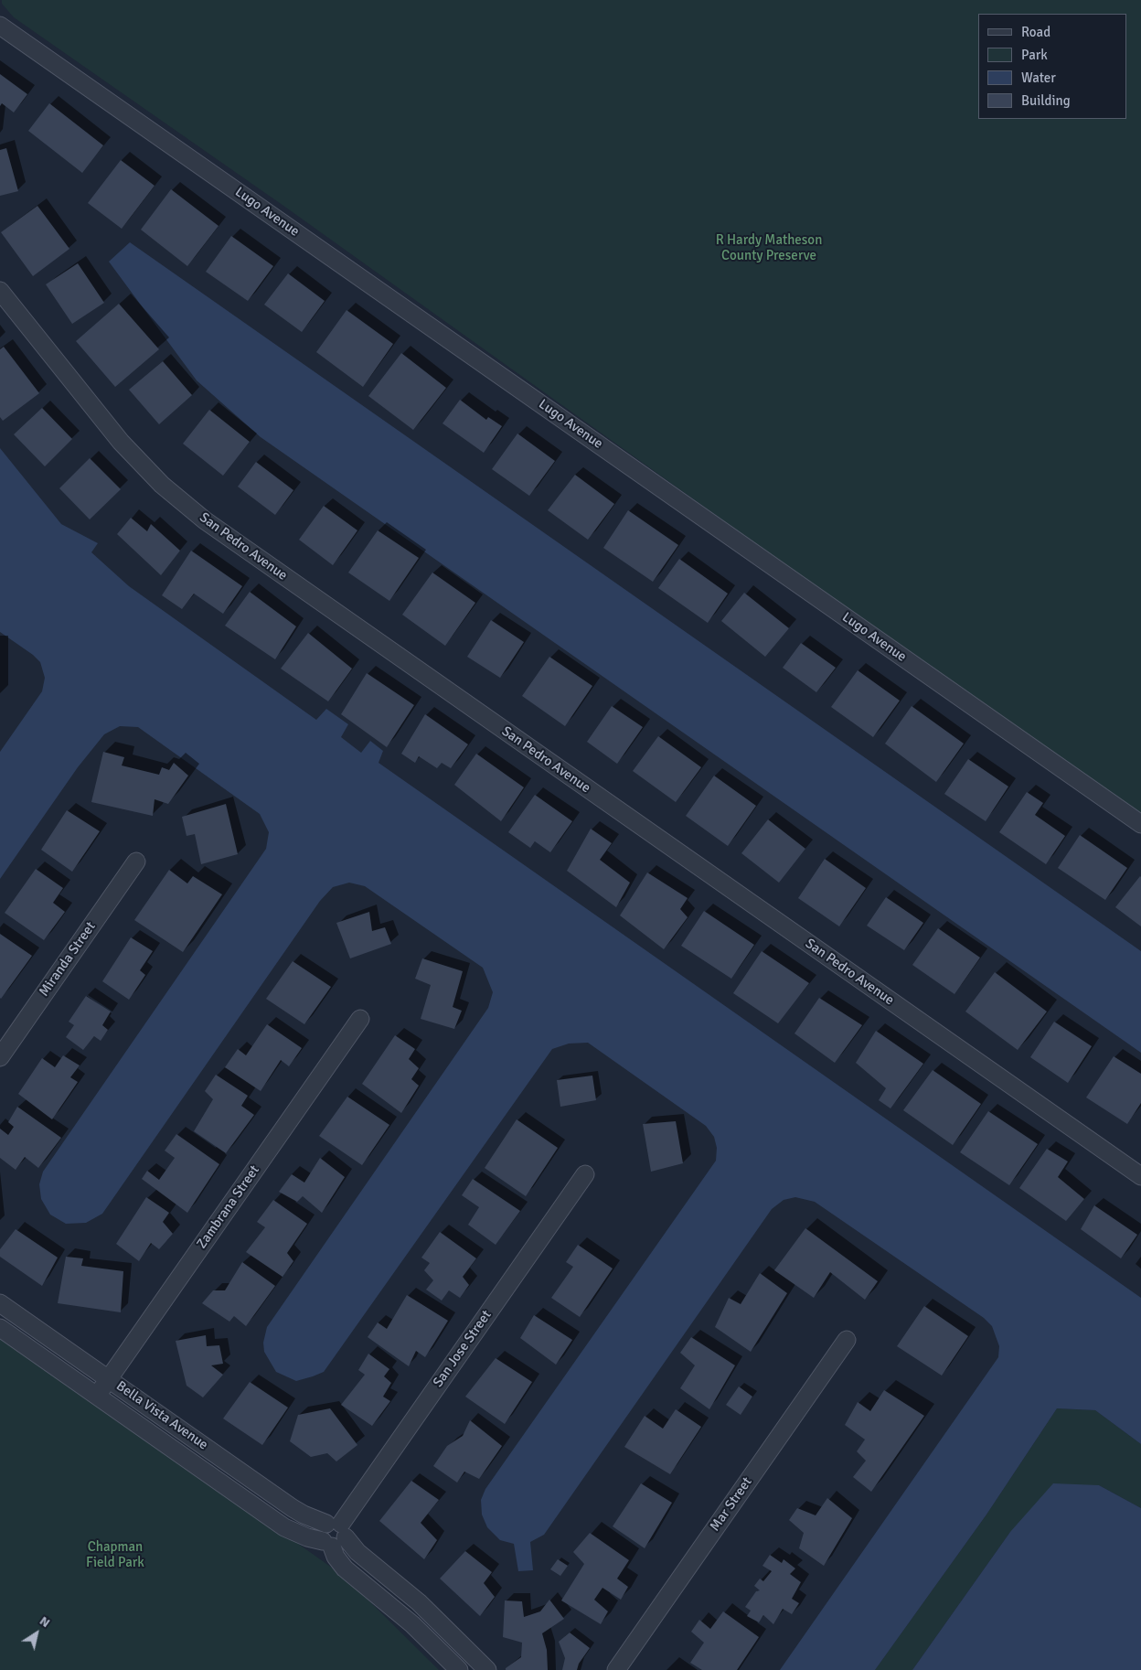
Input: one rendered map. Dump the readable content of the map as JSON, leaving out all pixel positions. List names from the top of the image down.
{
  "streets": {
    "street": [
      "Lugo Avenue",
      "San Pedro Avenue",
      "Miranda Street",
      "Zambrana Street",
      "San Jose Street",
      "Bella Vista Avenue",
      "Mar Street"
    ]
  },
  "crossings": [
    ["Zambrana Street", "Bella Vista Avenue"],
    ["San Jose Street", "Bella Vista Avenue"]
  ],
  "parks": ["R Hardy Matheson County Preserve", "Chapman Field Park"],
  "legend": [
    "Road",
    "Park",
    "Water",
    "Building"
  ],
  "north": "top right"
}
